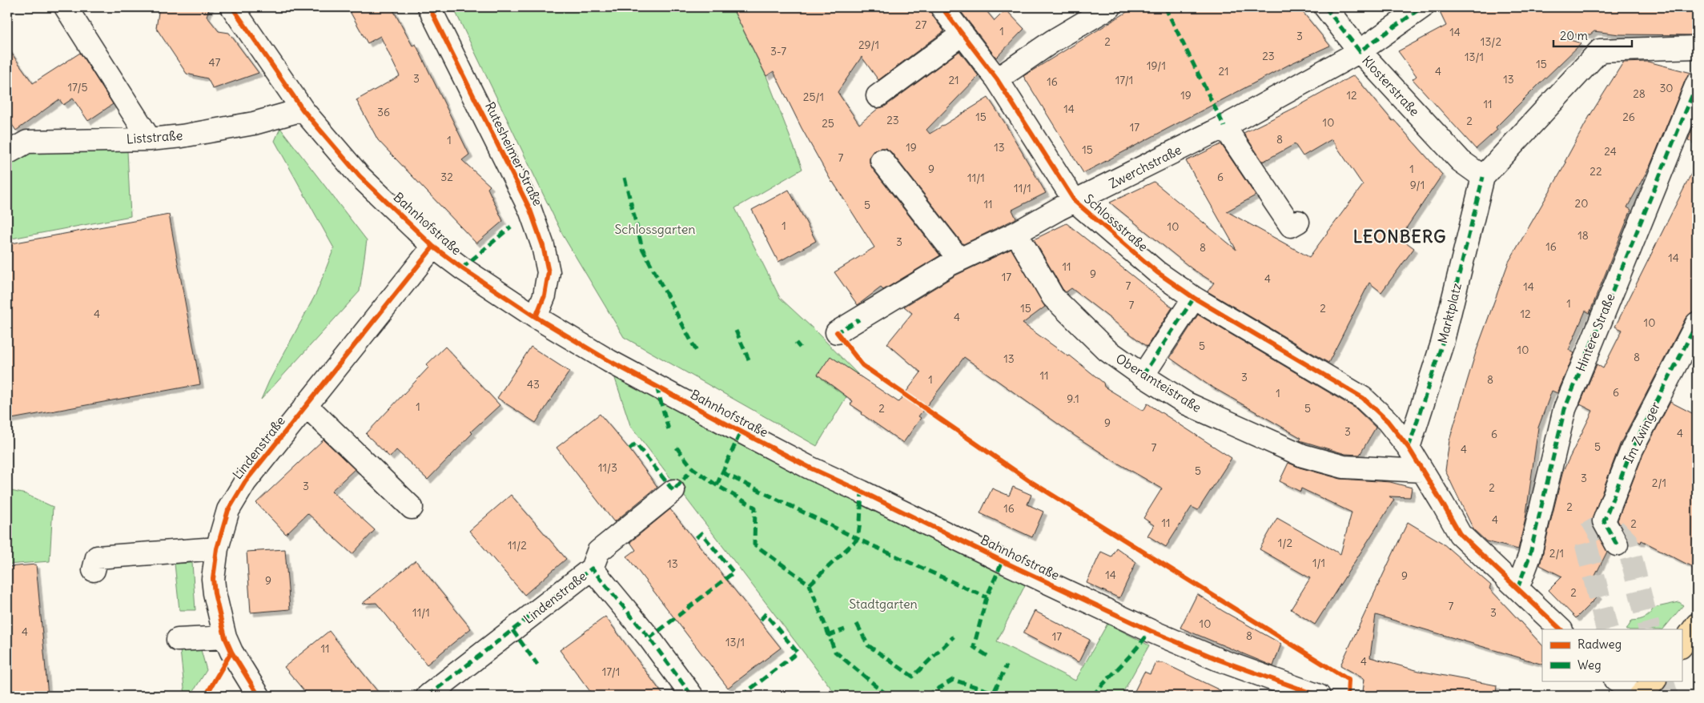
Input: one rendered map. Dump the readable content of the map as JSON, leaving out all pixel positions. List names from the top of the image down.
{
  "streets": {
    "street": [
      "Klosterstraße",
      "Liststraße",
      "Rutesheimer Straße",
      "Zwerchstraße",
      "Schlossstraße",
      "Bahnhofstraße",
      "Marktplatz",
      "Hintere Straße",
      "Oberamteistraße",
      "Im Zwinger",
      "Lindenstraße"
    ]
  },
  "crossings": [
    ["Klosterstraße", "Zwerchstraße"],
    ["Klosterstraße", "Marktplatz"],
    ["Liststraße", "Bahnhofstraße"],
    ["Rutesheimer Straße", "Bahnhofstraße"],
    ["Zwerchstraße", "Schlossstraße"],
    ["Zwerchstraße", "Oberamteistraße"],
    ["Schlossstraße", "Marktplatz"],
    ["Bahnhofstraße", "Lindenstraße"]
  ],
  "districts": ["LEONBERG"],
  "parks": ["Schlossgarten", "Stadtgarten"],
  "house_numbers": [
    "27",
    "1",
    "14",
    "3",
    "2",
    "13/2",
    "29/1",
    "3-7",
    "23",
    "13/1",
    "47",
    "15",
    "19/1",
    "21",
    "4",
    "3",
    "13",
    "21",
    "17/1",
    "16",
    "17/5",
    "30",
    "28",
    "19",
    "12",
    "25/1",
    "11",
    "14",
    "36",
    "15",
    "26",
    "23",
    "2",
    "10",
    "25",
    "17",
    "8",
    "1",
    "19",
    "13",
    "15",
    "24",
    "7",
    "9",
    "1",
    "22",
    "32",
    "6",
    "11/1",
    "9/1",
    "11/1",
    "20",
    "11",
    "5",
    "1",
    "10",
    "18",
    "3",
    "16",
    "8",
    "14",
    "11",
    "9",
    "17",
    "4",
    "7",
    "14",
    "1",
    "7",
    "15",
    "2",
    "4",
    "12",
    "4",
    "10",
    "5",
    "10",
    "8",
    "13",
    "11",
    "3",
    "1",
    "8",
    "43",
    "6",
    "1",
    "9.1",
    "1",
    "2",
    "5",
    "9",
    "3",
    "4",
    "6",
    "5",
    "7",
    "4",
    "11/3",
    "5",
    "3",
    "2/1",
    "3",
    "2",
    "2",
    "16",
    "4",
    "11",
    "2",
    "1/2",
    "11/2",
    "2/1",
    "1/1",
    "13",
    "14",
    "9",
    "9",
    "2",
    "7",
    "11/1",
    "3",
    "10",
    "4",
    "8",
    "17",
    "13/1",
    "11",
    "4",
    "17/1"
  ],
  "legend": ["Radweg", "Weg"],
  "scale_bar": "20 m"
}
